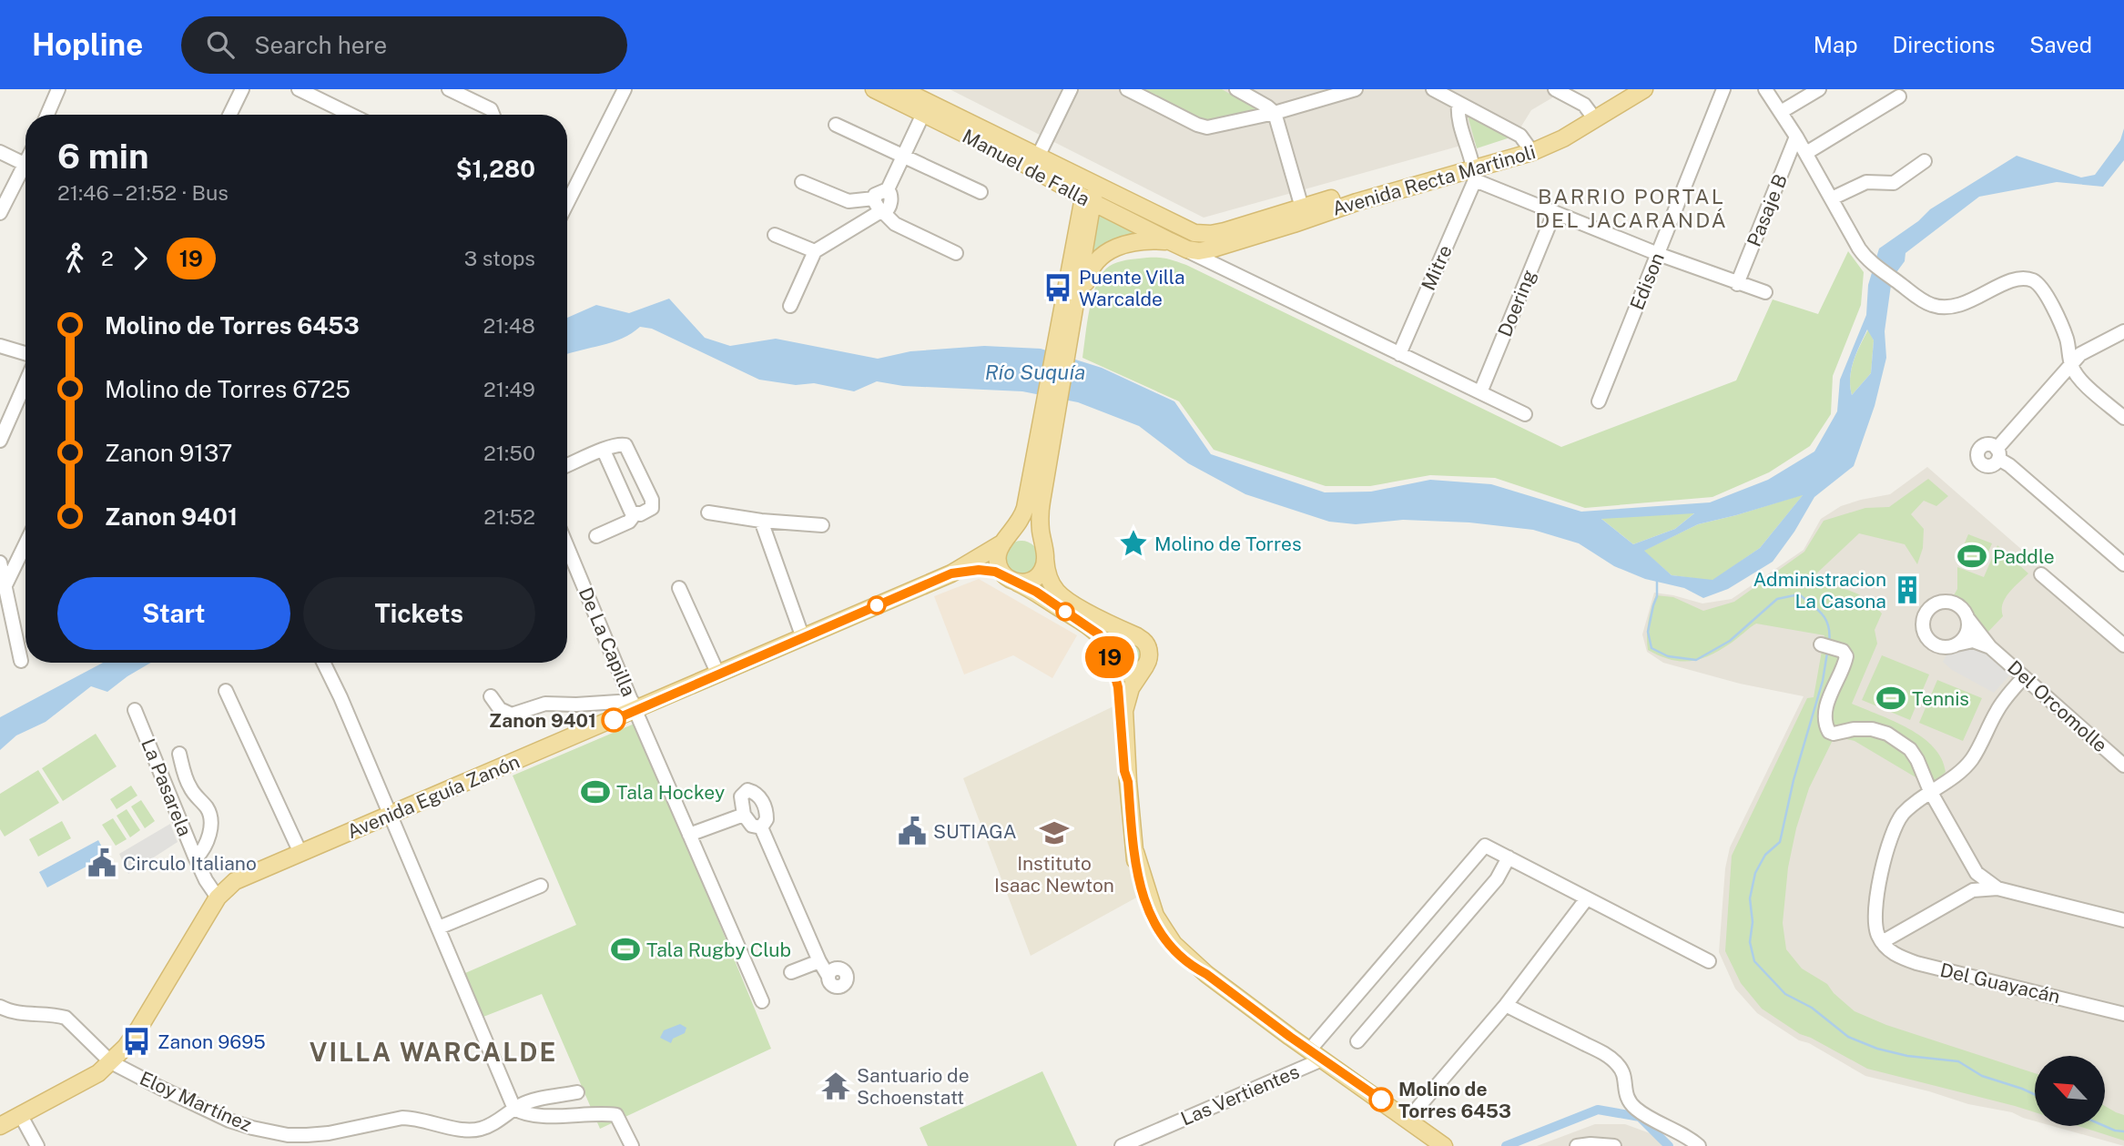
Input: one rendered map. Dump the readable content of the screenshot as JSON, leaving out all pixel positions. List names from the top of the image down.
{
  "streets": {
    "main road": ["Manuel de Falla", "Avenida Recta Martinoli", "Avenida Eguía Zanón"],
    "street": [
      "Pasaje B",
      "Mitre",
      "Edison",
      "Doering",
      "De La Capilla",
      "Del Orcomolle",
      "La Pasarela",
      "Del Guayacán",
      "Las Vertientes",
      "Eloy Martínez"
    ]
  },
  "crossings": [
    ["Manuel de Falla", "Avenida Recta Martinoli"],
    ["Manuel de Falla", "Mitre"],
    ["Manuel de Falla", "Doering"],
    ["Avenida Recta Martinoli", "Mitre"],
    ["De La Capilla", "Avenida Eguía Zanón"],
    ["La Pasarela", "Avenida Eguía Zanón"],
    ["Avenida Eguía Zanón", "Eloy Martínez"]
  ],
  "districts": ["BARRIO PORTAL DEL JACARANDÁ", "VILLA WARCALDE"],
  "water": ["Río Suquía"],
  "places": {
    "bus stop": ["Puente Villa Warcalde", "Zanon 9695"],
    "place": ["Molino de Torres"],
    "sports": [
      "Paddle",
      "Tennis",
      "Tala Hockey",
      "Tala Rugby Club"
    ],
    "building": ["Administracion La Casona"],
    "other": ["Zanon 9401", "Molino de Torres 6453"],
    "public building": ["SUTIAGA", "Circulo Italiano"],
    "school or university": ["Instituto Isaac Newton"],
    "temple": ["Santuario de Schoenstatt"]
  },
  "lines": ["bus line 19"],
  "north": "top left",
  "page": {
    "header": "Hopline",
    "search": "Search here",
    "nav": ["Map", "Directions", "Saved"],
    "on_map": "19",
    "heading": ["6 min", "21:46 – 21:52 · Bus", "$1,280"],
    "legs": ["2", "19", "3 stops"],
    "list": [
      {
        "name": "Molino de Torres 6453",
        "value": "21:48"
      },
      {
        "name": "Molino de Torres 6725",
        "value": "21:49"
      },
      {
        "name": "Zanon 9137",
        "value": "21:50"
      },
      {
        "name": "Zanon 9401",
        "value": "21:52"
      }
    ],
    "buttons": ["Start", "Tickets"]
  }
}
